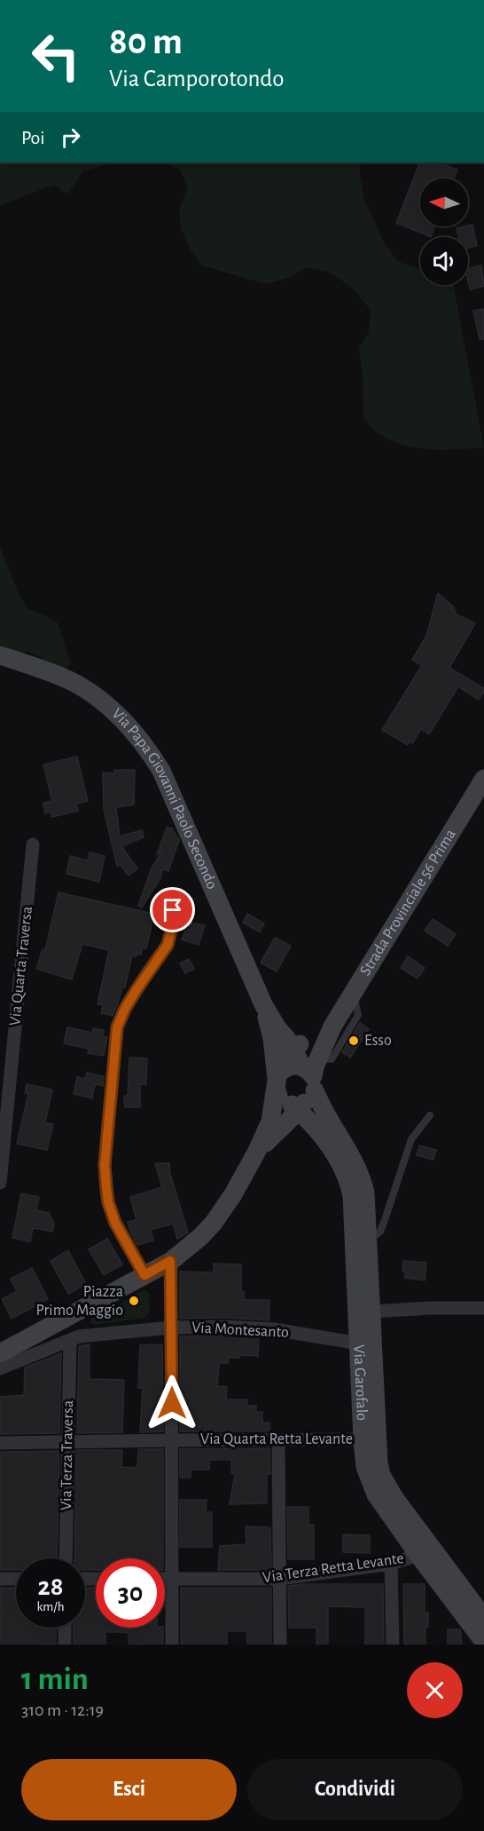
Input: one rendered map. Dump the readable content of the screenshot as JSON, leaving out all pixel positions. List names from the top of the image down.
{
  "streets": {
    "main road": ["Via Papa Giovanni Paolo Secondo", "Strada Provinciale 56 Prima", "Via Garofalo"],
    "street": [
      "Via Quarta Traversa",
      "Via Montesanto",
      "Via Quarta Retta Levante",
      "Via Terza Traversa",
      "Via Terza Retta Levante"
    ]
  },
  "crossings": [
    ["Strada Provinciale 56 Prima", "Via Garofalo"],
    ["Via Montesanto", "Via Garofalo"],
    ["Via Montesanto", "Via Terza Traversa"],
    ["Via Garofalo", "Via Quarta Retta Levante"],
    ["Via Garofalo", "Via Terza Retta Levante"],
    ["Via Quarta Retta Levante", "Via Terza Traversa"]
  ],
  "places": ["Esso", "Piazza Primo Maggio"],
  "north": "left",
  "page": {
    "turn": ["80 m", "Via Camporotondo"],
    "then": "Poi",
    "speed": "28 km/h",
    "limit": "30",
    "heading": ["1 min", "310 m · 12:19"],
    "buttons": ["Esci", "Condividi"]
  }
}
